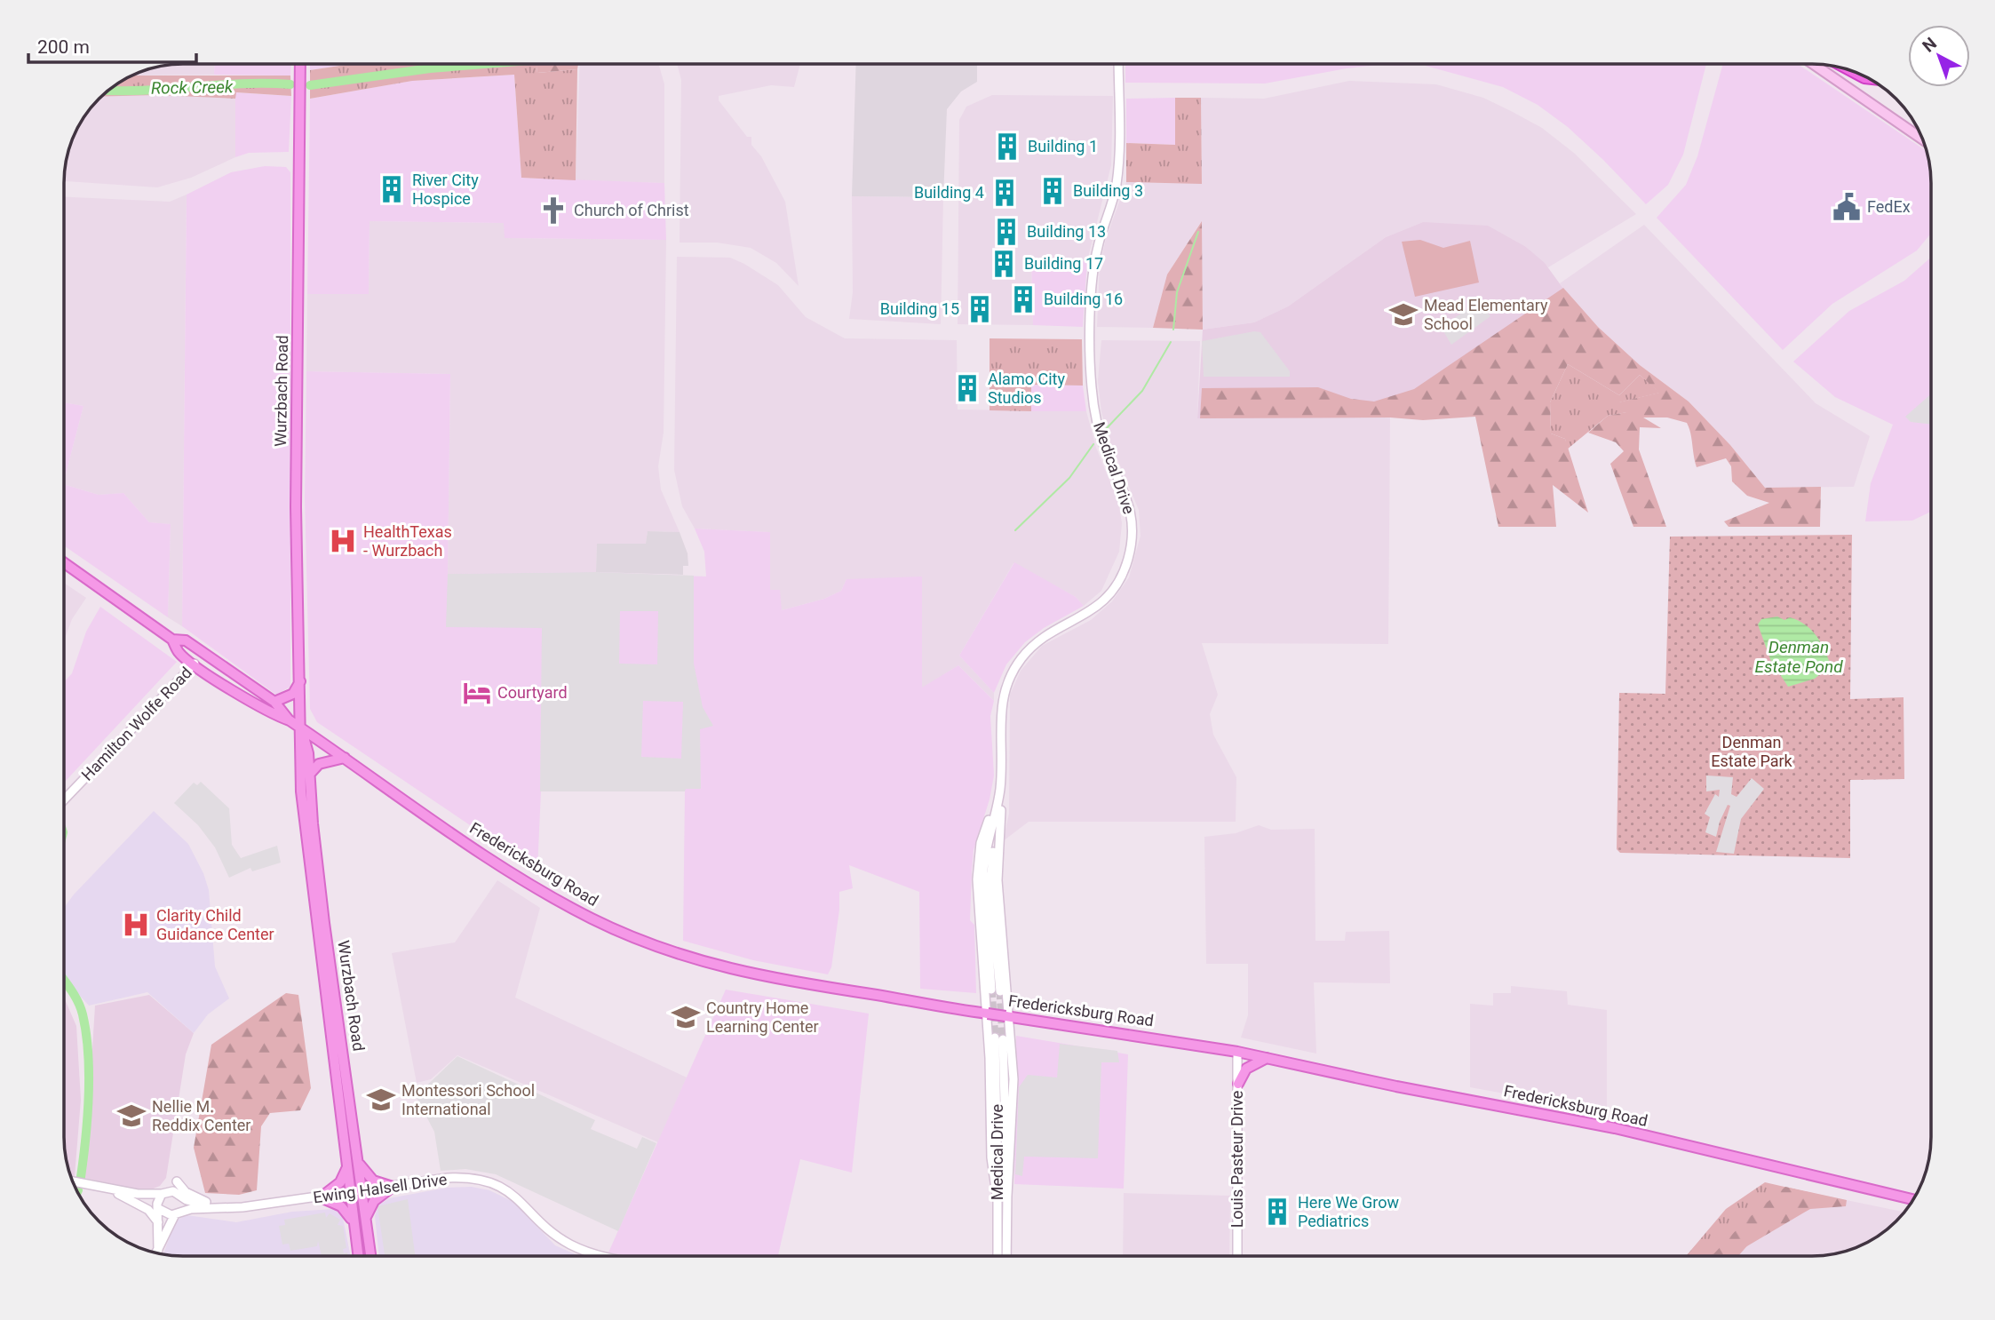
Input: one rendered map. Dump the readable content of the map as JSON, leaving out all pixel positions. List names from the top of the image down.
{
  "streets": {
    "main road": ["Wurzbach Road", "Fredericksburg Road"],
    "street": [
      "Medical Drive",
      "Hamilton Wolfe Road",
      "Louis Pasteur Drive",
      "Ewing Halsell Drive"
    ]
  },
  "crossings": [
    ["Wurzbach Road", "Fredericksburg Road"],
    ["Wurzbach Road", "Ewing Halsell Drive"],
    ["Hamilton Wolfe Road", "Fredericksburg Road"],
    ["Fredericksburg Road", "Louis Pasteur Drive"]
  ],
  "water": ["Rock Creek", "Denman Estate Pond"],
  "parks": ["Denman Estate Park"],
  "places": {
    "building": [
      "Building 1",
      "River City Hospice",
      "Building 3",
      "Building 4",
      "Building 13",
      "Building 17",
      "Building 16",
      "Building 15",
      "Alamo City Studios",
      "Here We Grow Pediatrics"
    ],
    "public building": ["FedEx"],
    "church": ["Church of Christ"],
    "school or university": [
      "Mead Elementary School",
      "Country Home Learning Center",
      "Montessori School International",
      "Nellie M. Reddix Center"
    ],
    "hospital": ["HealthTexas - Wurzbach", "Clarity Child Guidance Center"],
    "hotel": ["Courtyard"]
  },
  "scale_bar": "200 m",
  "north": "top left"
}
